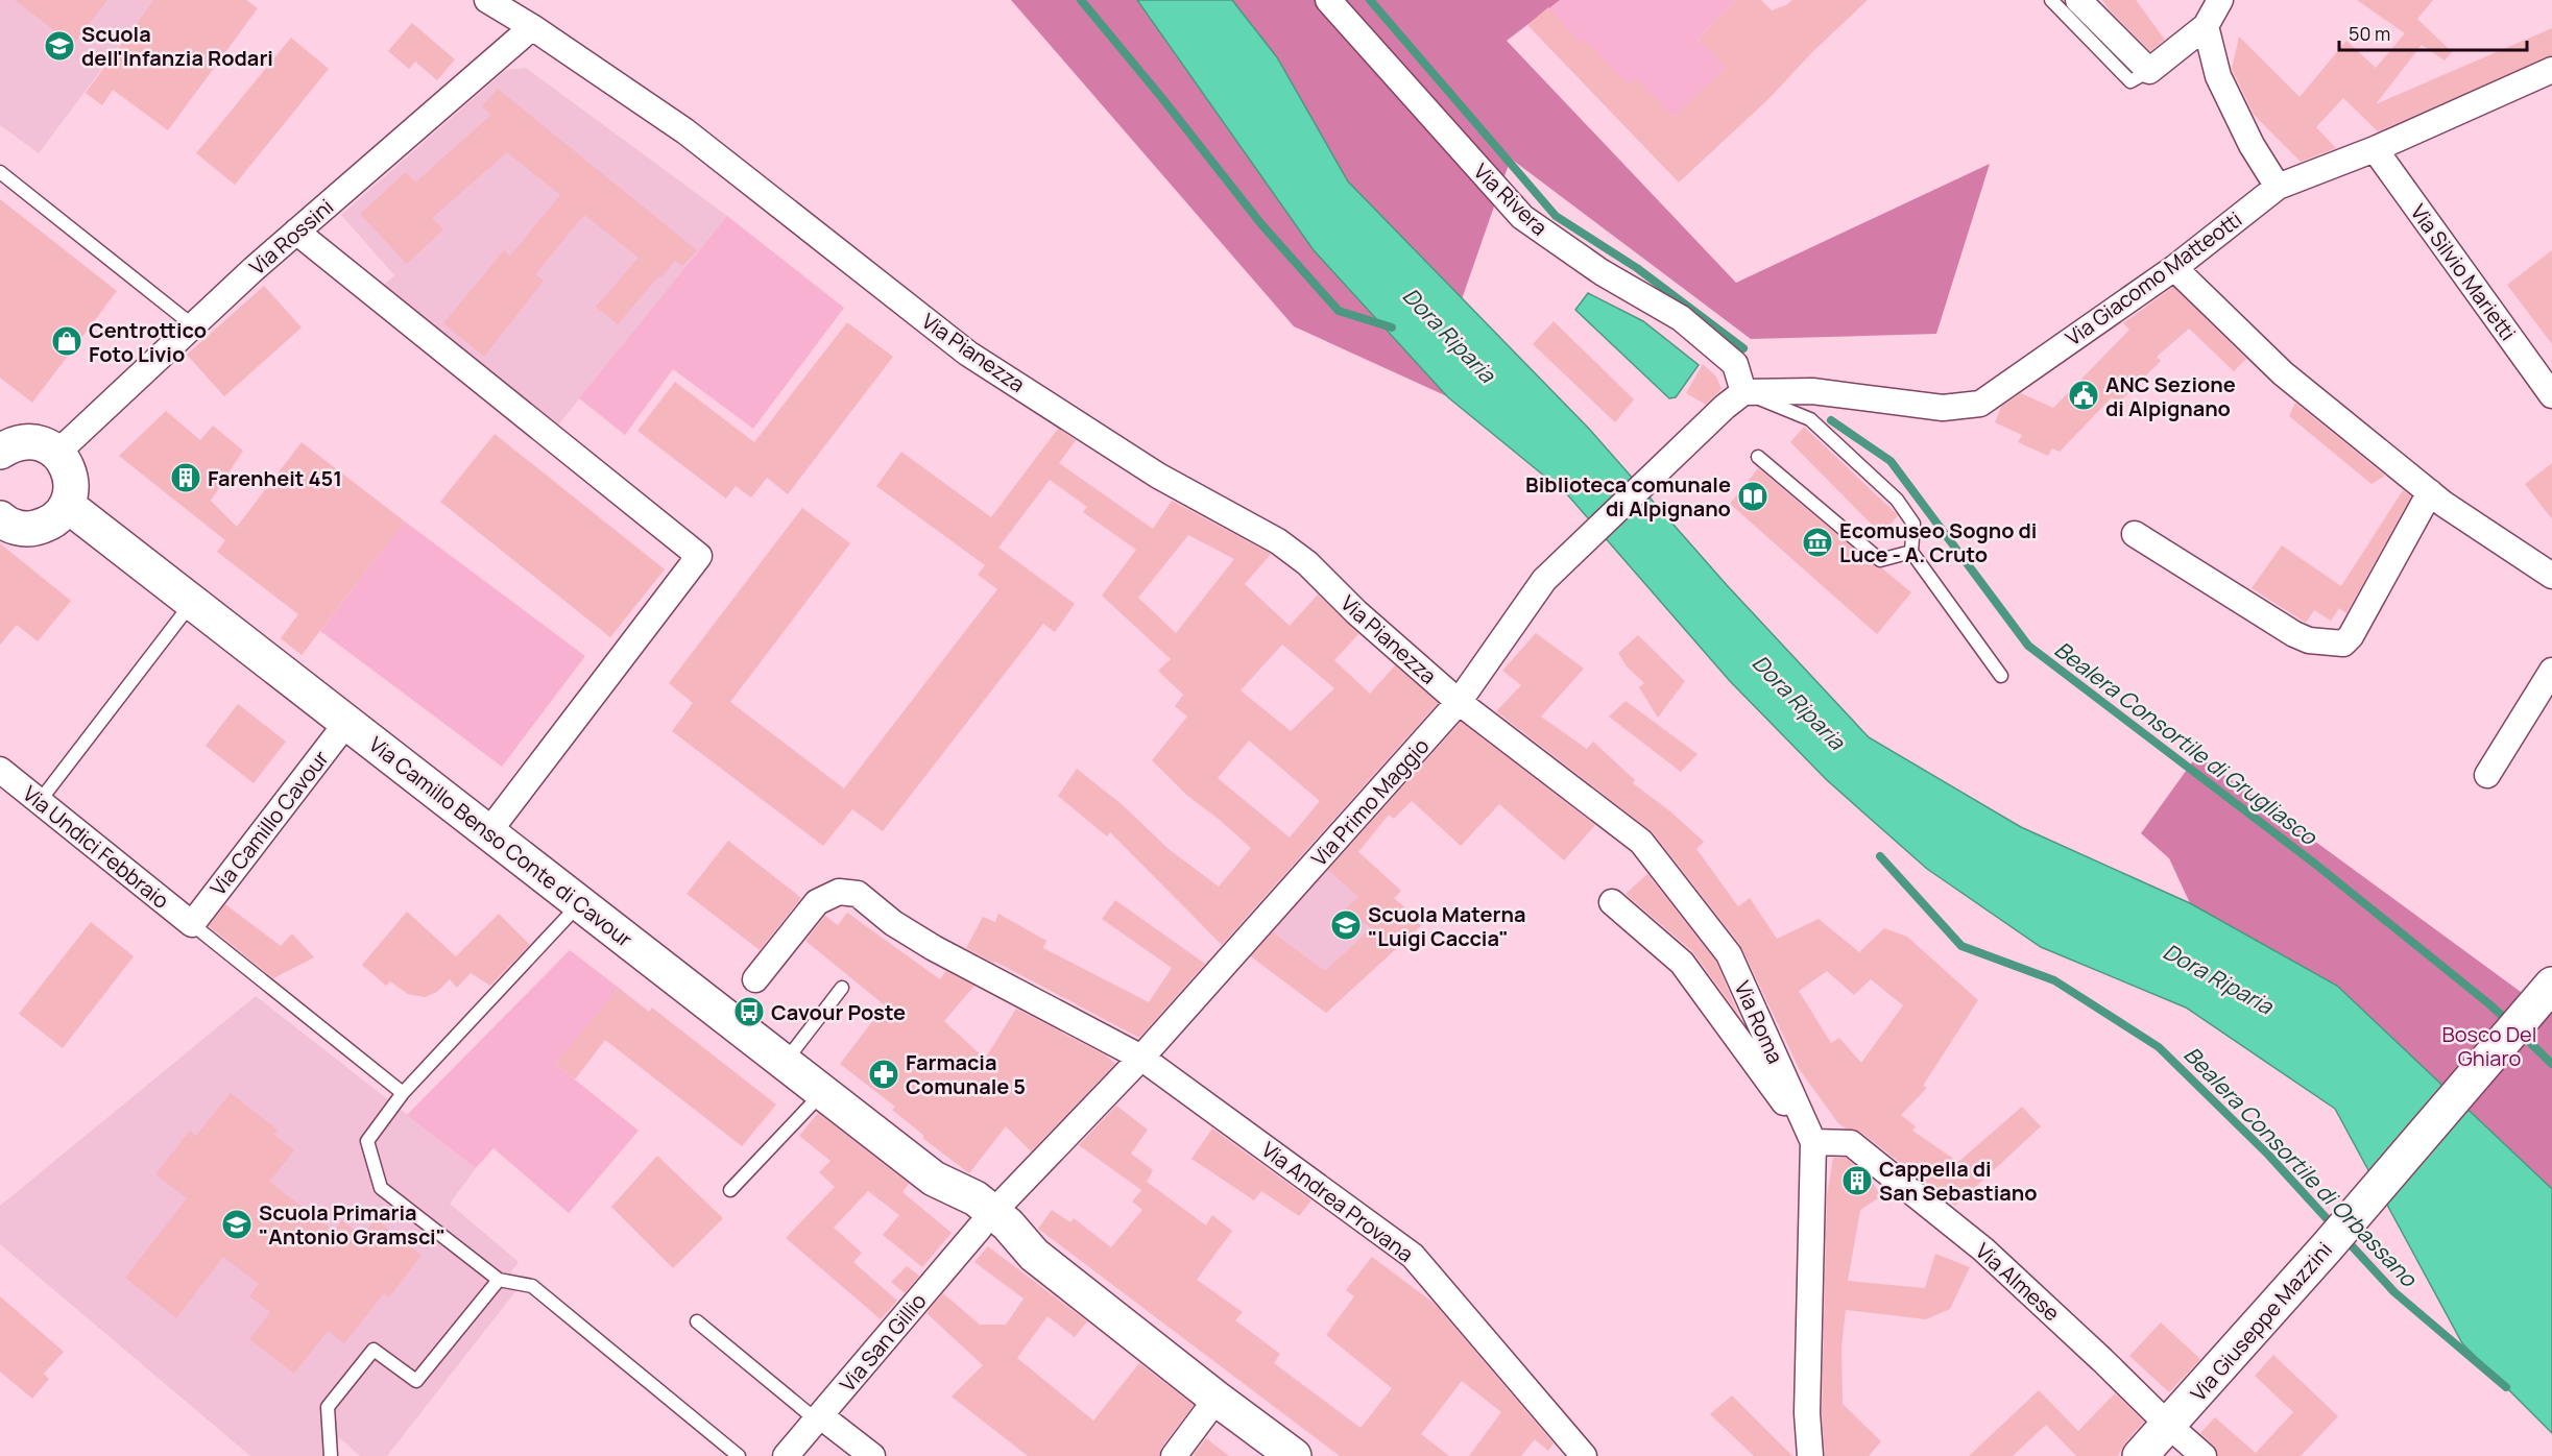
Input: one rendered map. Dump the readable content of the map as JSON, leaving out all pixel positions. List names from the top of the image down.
{
  "streets": {
    "main road": ["Via Camillo Benso Conte di Cavour", "Via Giuseppe Mazzini"],
    "street": [
      "Via Rivera",
      "Via Rossini",
      "Via Silvio Marietti",
      "Via Giacomo Matteotti",
      "Via Pianezza",
      "Via Primo Maggio",
      "Via Camillo Cavour",
      "Via Undici Febbraio",
      "Via Roma",
      "Via Andrea Provana",
      "Via Almese",
      "Via San Gillio"
    ]
  },
  "crossings": [
    ["Via Rivera", "Via Giacomo Matteotti"],
    ["Via Rivera", "Via Primo Maggio"],
    ["Via Rossini", "Via Pianezza"],
    ["Via Silvio Marietti", "Via Giacomo Matteotti"],
    ["Via Giacomo Matteotti", "Via Primo Maggio"],
    ["Via Pianezza", "Via Primo Maggio"],
    ["Via Pianezza", "Via Roma"],
    ["Via Primo Maggio", "Via Camillo Benso Conte di Cavour"],
    ["Via Primo Maggio", "Via Roma"],
    ["Via Primo Maggio", "Via Andrea Provana"],
    ["Via Primo Maggio", "Via San Gillio"],
    ["Via Camillo Cavour", "Via Camillo Benso Conte di Cavour"],
    ["Via Camillo Cavour", "Via Undici Febbraio"],
    ["Via Camillo Benso Conte di Cavour", "Via San Gillio"],
    ["Via Roma", "Via Almese"],
    ["Via Almese", "Via Giuseppe Mazzini"]
  ],
  "water": ["Dora Riparia", "Bealera Consortile di Grugliasco", "Bealera Consortile di Orbassano"],
  "parks": ["Bosco Del Ghiaro"],
  "places": {
    "school or university": ["Scuola dell'Infanzia Rodari", "Scuola Materna \"Luigi Caccia\"", "Scuola Primaria \"Antonio Gramsci\""],
    "shop": ["Centrottico Foto Livio"],
    "public building": ["ANC Sezione di Alpignano"],
    "building": ["Farenheit 451", "Cappella di San Sebastiano"],
    "library": ["Biblioteca comunale di Alpignano"],
    "museum": ["Ecomuseo Sogno di Luce - A. Cruto"],
    "bus stop": ["Cavour Poste"],
    "pharmacy": ["Farmacia Comunale 5"]
  },
  "scale_bar": "50 m"
}
